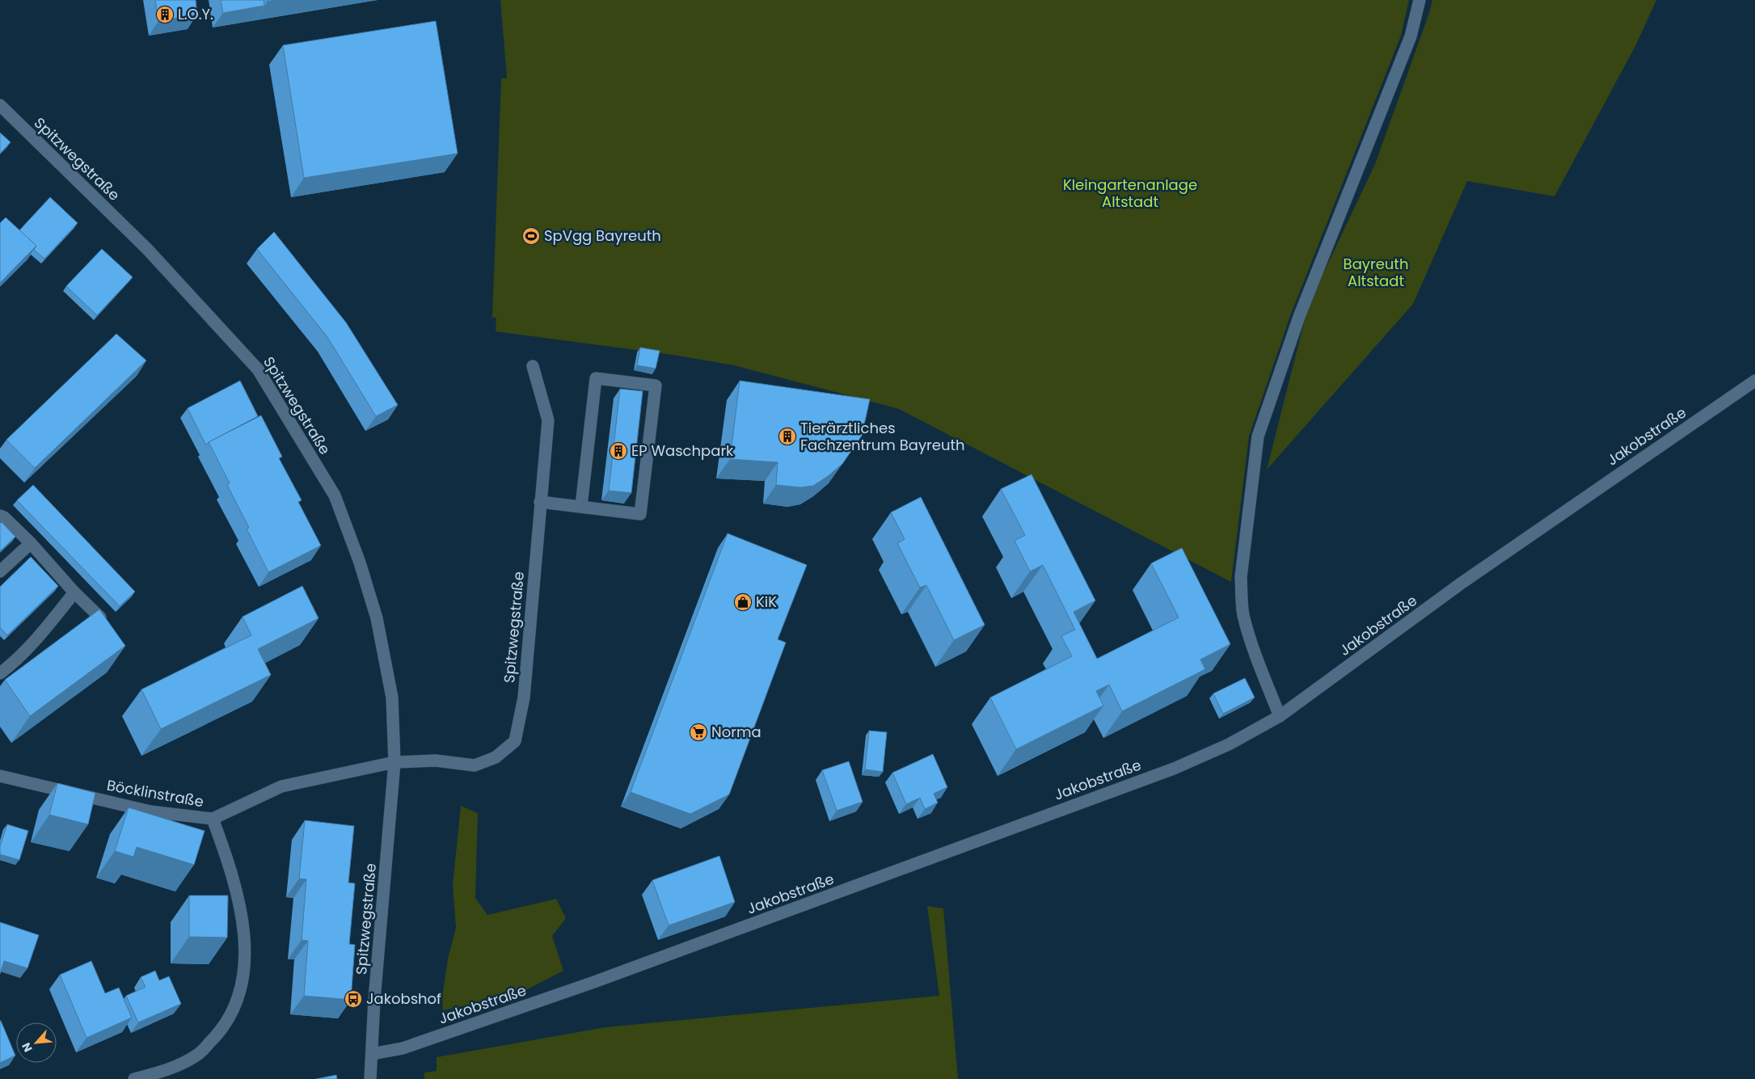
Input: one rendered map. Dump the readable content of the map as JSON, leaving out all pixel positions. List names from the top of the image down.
{
  "streets": {
    "street": ["Spitzwegstraße", "Jakobstraße", "Böcklinstraße"]
  },
  "crossings": [
    ["Spitzwegstraße", "Jakobstraße"],
    ["Spitzwegstraße", "Böcklinstraße"]
  ],
  "parks": ["Kleingartenanlage Altstadt", "Bayreuth Altstadt"],
  "places": {
    "building": ["L.O.Y.", "Tierärztliches Fachzentrum Bayreuth", "EP Waschpark"],
    "sports": ["SpVgg Bayreuth"],
    "shop": ["KiK"],
    "supermarket": ["Norma"],
    "bus stop": ["Jakobshof"]
  },
  "north": "bottom left"
}
